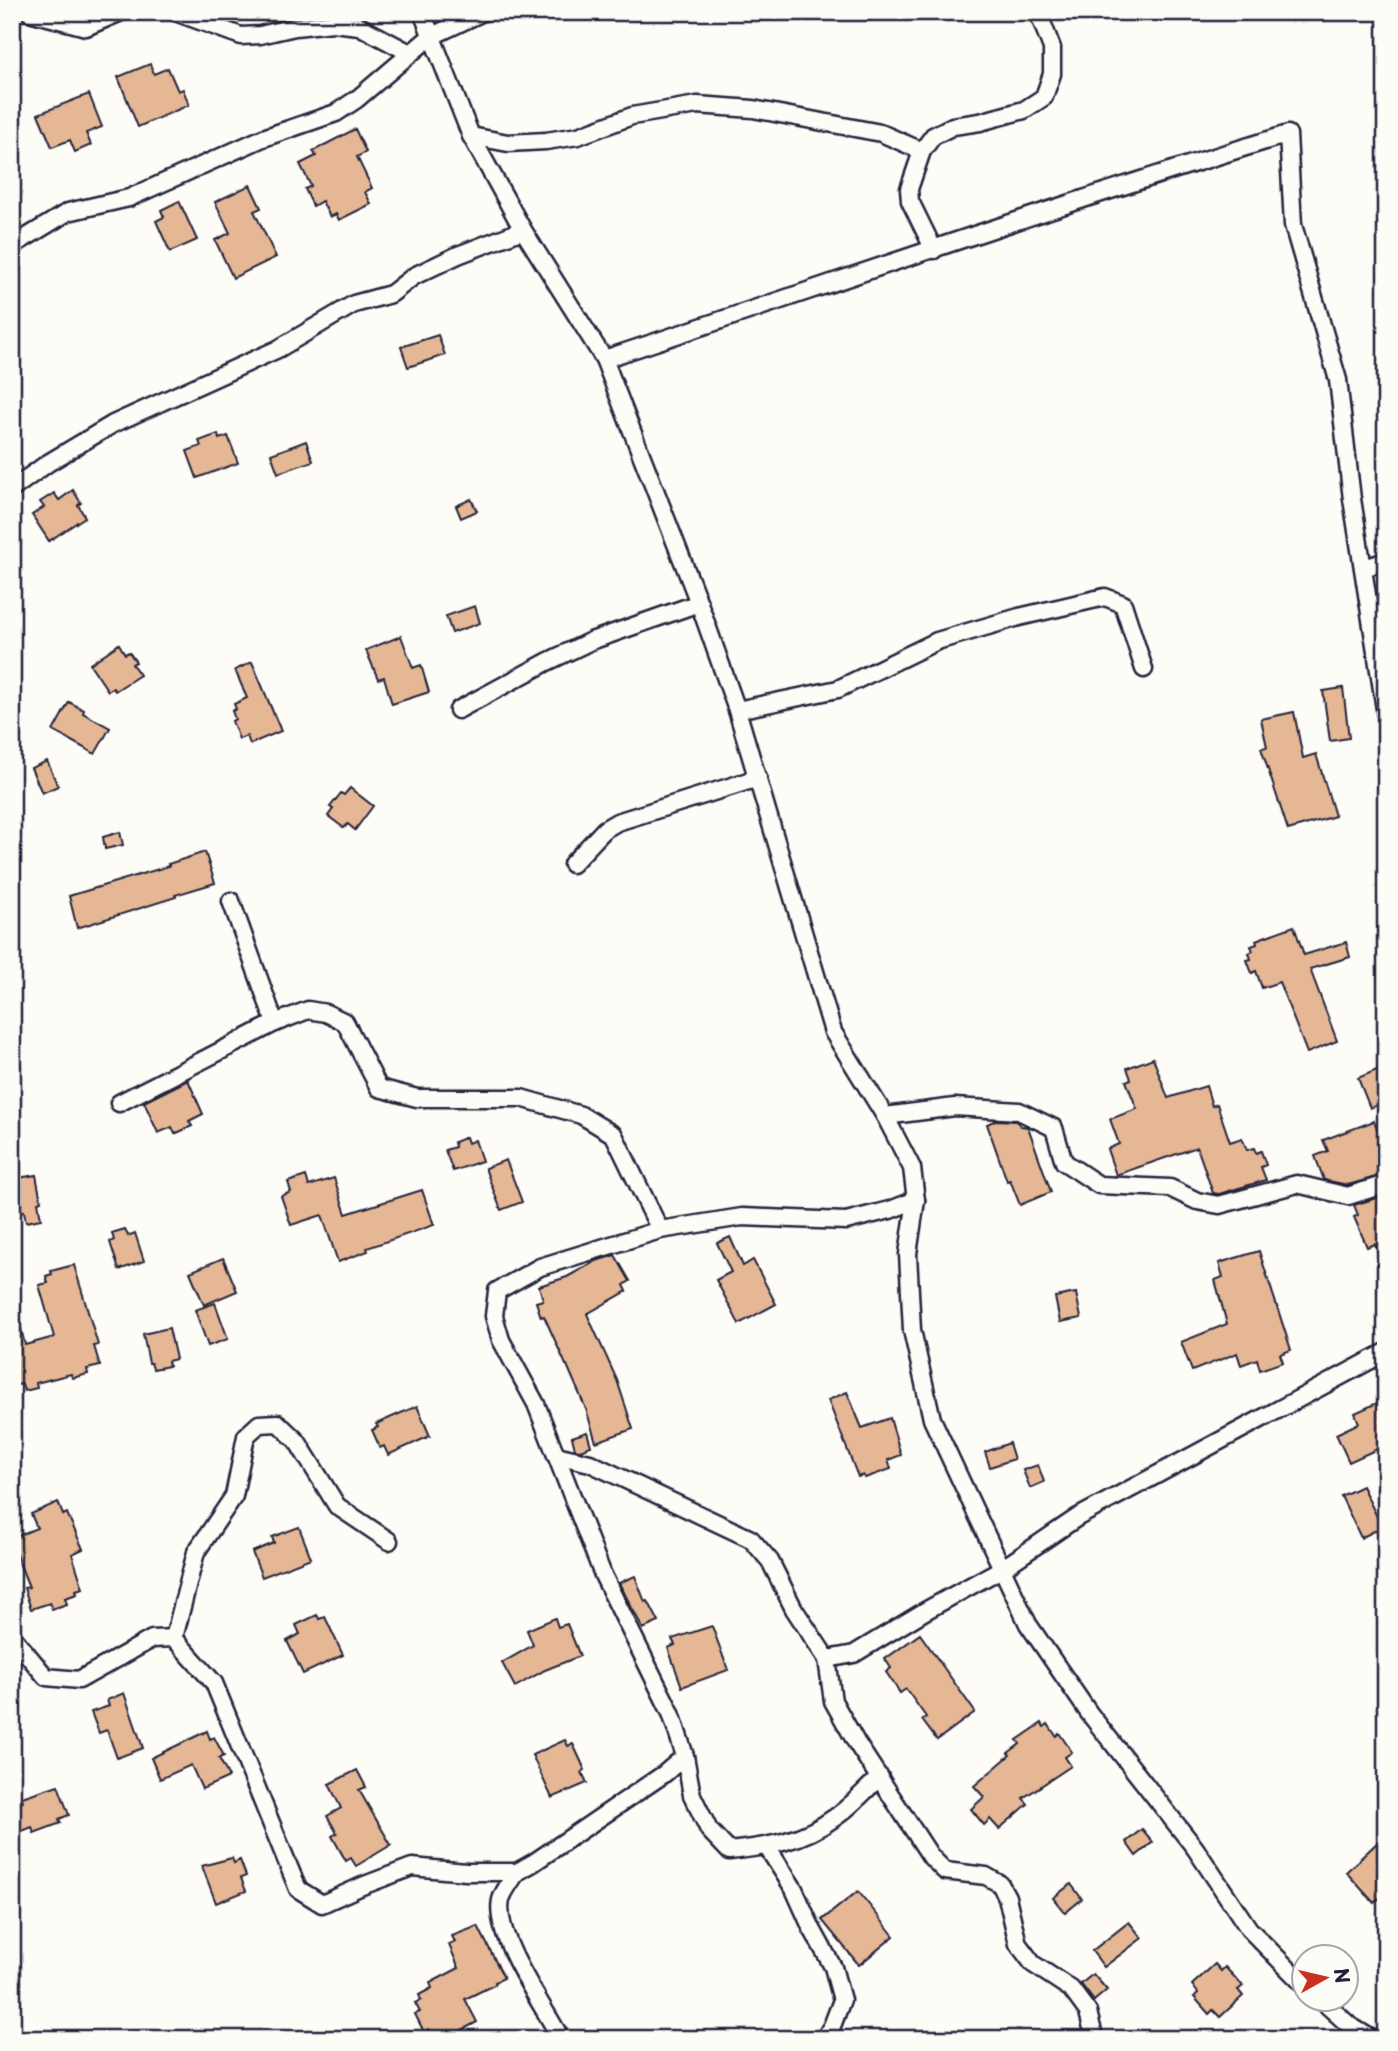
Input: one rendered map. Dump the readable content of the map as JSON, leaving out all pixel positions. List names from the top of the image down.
{
  "north": "right"
}
